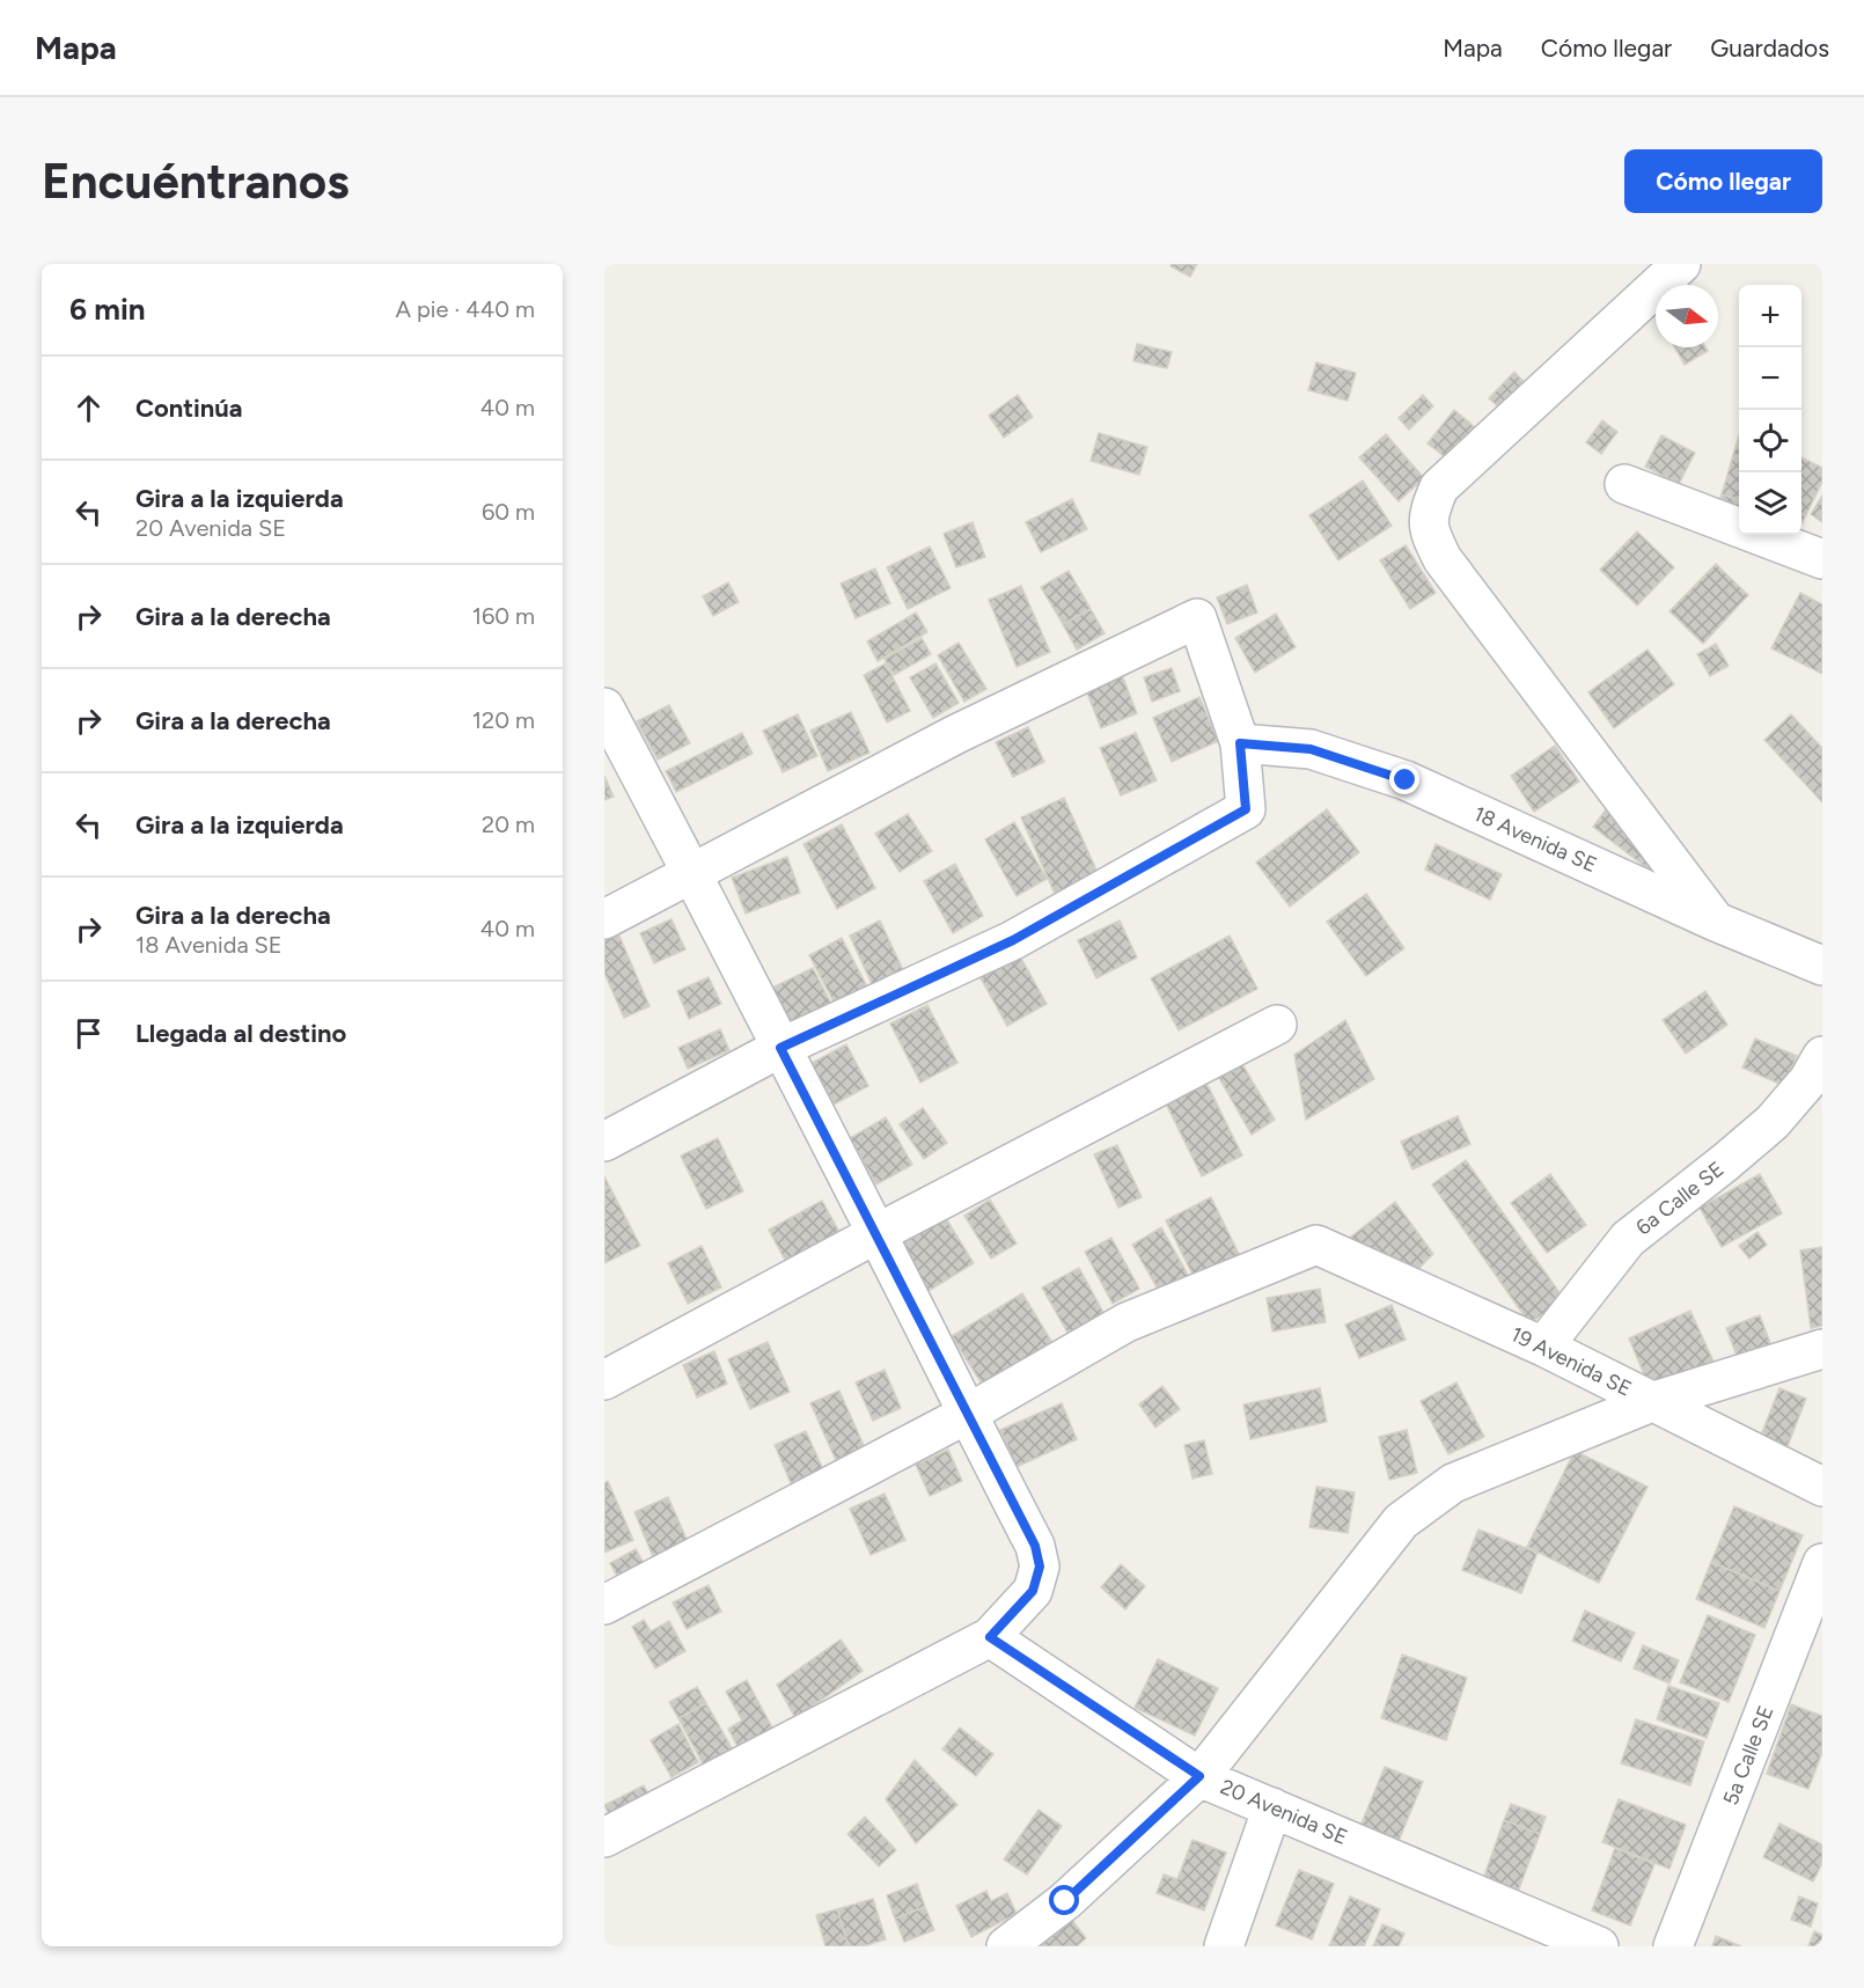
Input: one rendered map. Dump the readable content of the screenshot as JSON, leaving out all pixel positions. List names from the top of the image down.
{
  "streets": {
    "street": [
      "18 Avenida SE",
      "6a Calle SE",
      "19 Avenida SE",
      "5a Calle SE",
      "20 Avenida SE"
    ]
  },
  "crossings": [
    ["6a Calle SE", "19 Avenida SE"]
  ],
  "north": "right",
  "page": {
    "header": "Mapa",
    "nav": ["Mapa", "Cómo llegar", "Guardados"],
    "buttons": "Cómo llegar",
    "title": "Encuéntranos",
    "heading": ["6 min", "A pie · 440 m"],
    "map_buttons": ["+", "−"],
    "list": [
      ["Continúa", "40 m"],
      ["Gira a la izquierda", "20 Avenida SE", "60 m"],
      ["Gira a la derecha", "160 m"],
      ["Gira a la derecha", "120 m"],
      ["Gira a la izquierda", "20 m"],
      ["Gira a la derecha", "18 Avenida SE", "40 m"],
      "Llegada al destino"
    ]
  }
}
